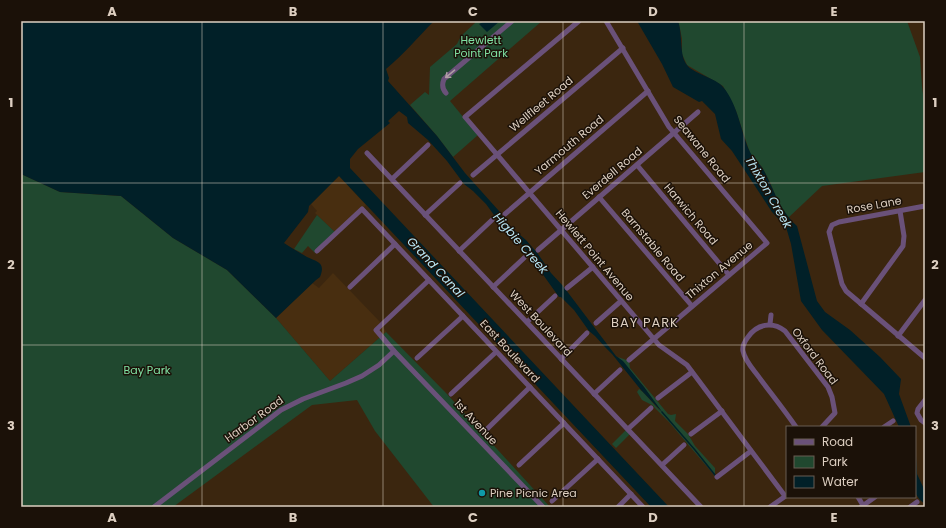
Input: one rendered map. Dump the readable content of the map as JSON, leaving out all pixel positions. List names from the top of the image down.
{
  "streets": {
    "street": [
      "Wellfleet Road",
      "Yarmouth Road",
      "Seawane Road",
      "Everdell Road",
      "Rose Lane",
      "Harwich Road",
      "Barnstable Road",
      "Hewlett Point Avenue",
      "Thixton Avenue",
      "West Boulevard",
      "East Boulevard",
      "Oxford Road",
      "Harbor Road",
      "1st Avenue"
    ]
  },
  "crossings": [
    ["Wellfleet Road", "Seawane Road"],
    ["Wellfleet Road", "Hewlett Point Avenue"],
    ["Yarmouth Road", "Seawane Road"],
    ["Yarmouth Road", "Hewlett Point Avenue"],
    ["Seawane Road", "Everdell Road"],
    ["Seawane Road", "Thixton Avenue"],
    ["Everdell Road", "Harwich Road"],
    ["Everdell Road", "Barnstable Road"],
    ["Everdell Road", "Hewlett Point Avenue"],
    ["Harwich Road", "Thixton Avenue"],
    ["Barnstable Road", "Thixton Avenue"],
    ["Hewlett Point Avenue", "Thixton Avenue"],
    ["East Boulevard", "1st Avenue"],
    ["Harbor Road", "1st Avenue"]
  ],
  "districts": ["BAY PARK"],
  "water": ["Thixton Creek", "Higbie Creek", "Grand Canal"],
  "parks": ["Hewlett Point Park", "Bay Park"],
  "places": ["Pine Picnic Area"],
  "legend": ["Road", "Park", "Water"],
  "grid": {
    "columns": [
      "A",
      "B",
      "C",
      "D",
      "E"
    ],
    "rows": ["1", "2", "3"]
  }
}
